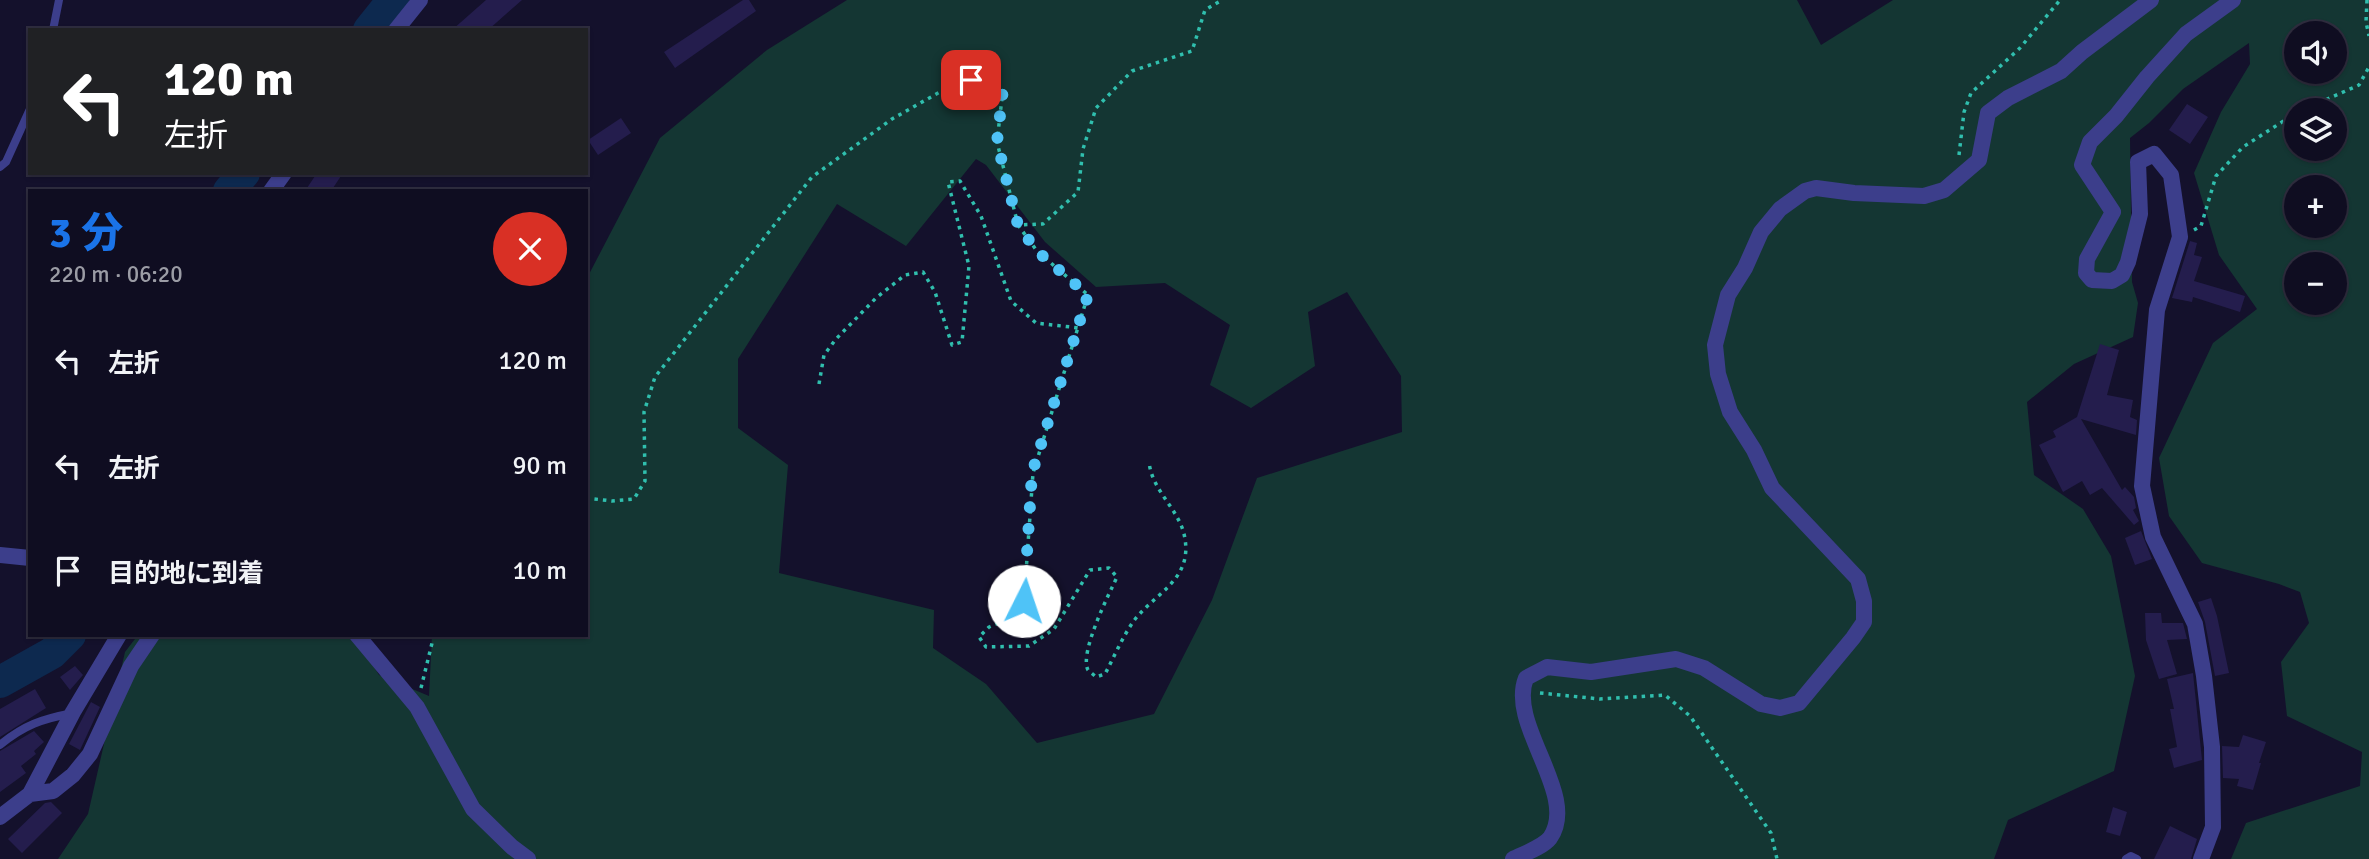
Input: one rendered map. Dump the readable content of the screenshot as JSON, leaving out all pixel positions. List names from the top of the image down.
{
  "page": {
    "map_buttons": ["+", "−"],
    "turn": ["120 m", "左折"],
    "heading": ["3 分", "220 m · 06:20"],
    "list": [
      {
        "name": "左折",
        "value": "120 m"
      },
      {
        "name": "左折",
        "value": "90 m"
      },
      {
        "name": "目的地に到着",
        "value": "10 m"
      }
    ]
  }
}
